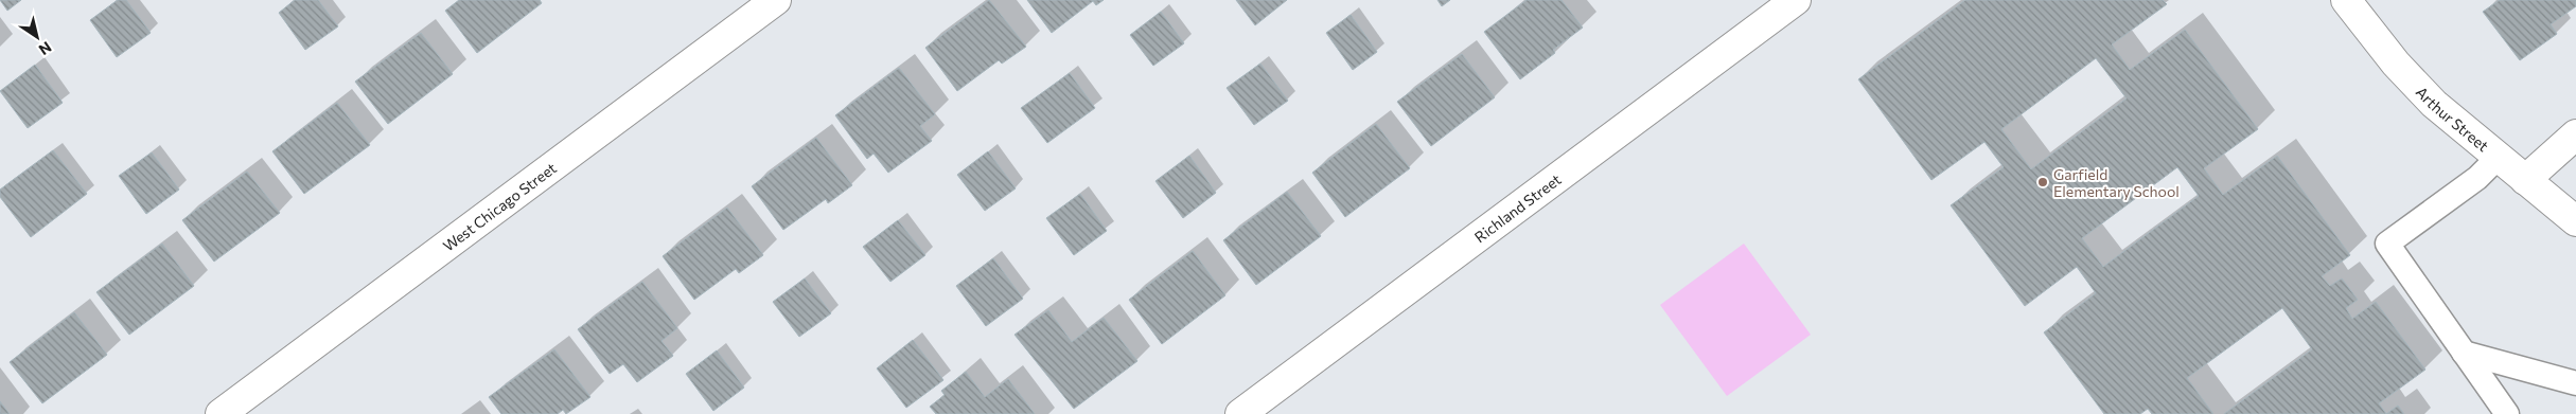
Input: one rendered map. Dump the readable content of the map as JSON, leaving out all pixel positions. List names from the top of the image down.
{
  "streets": {
    "street": ["Arthur Street", "Richland Street", "West Chicago Street"]
  },
  "places": ["Garfield Elementary School"],
  "north": "bottom right"
}
